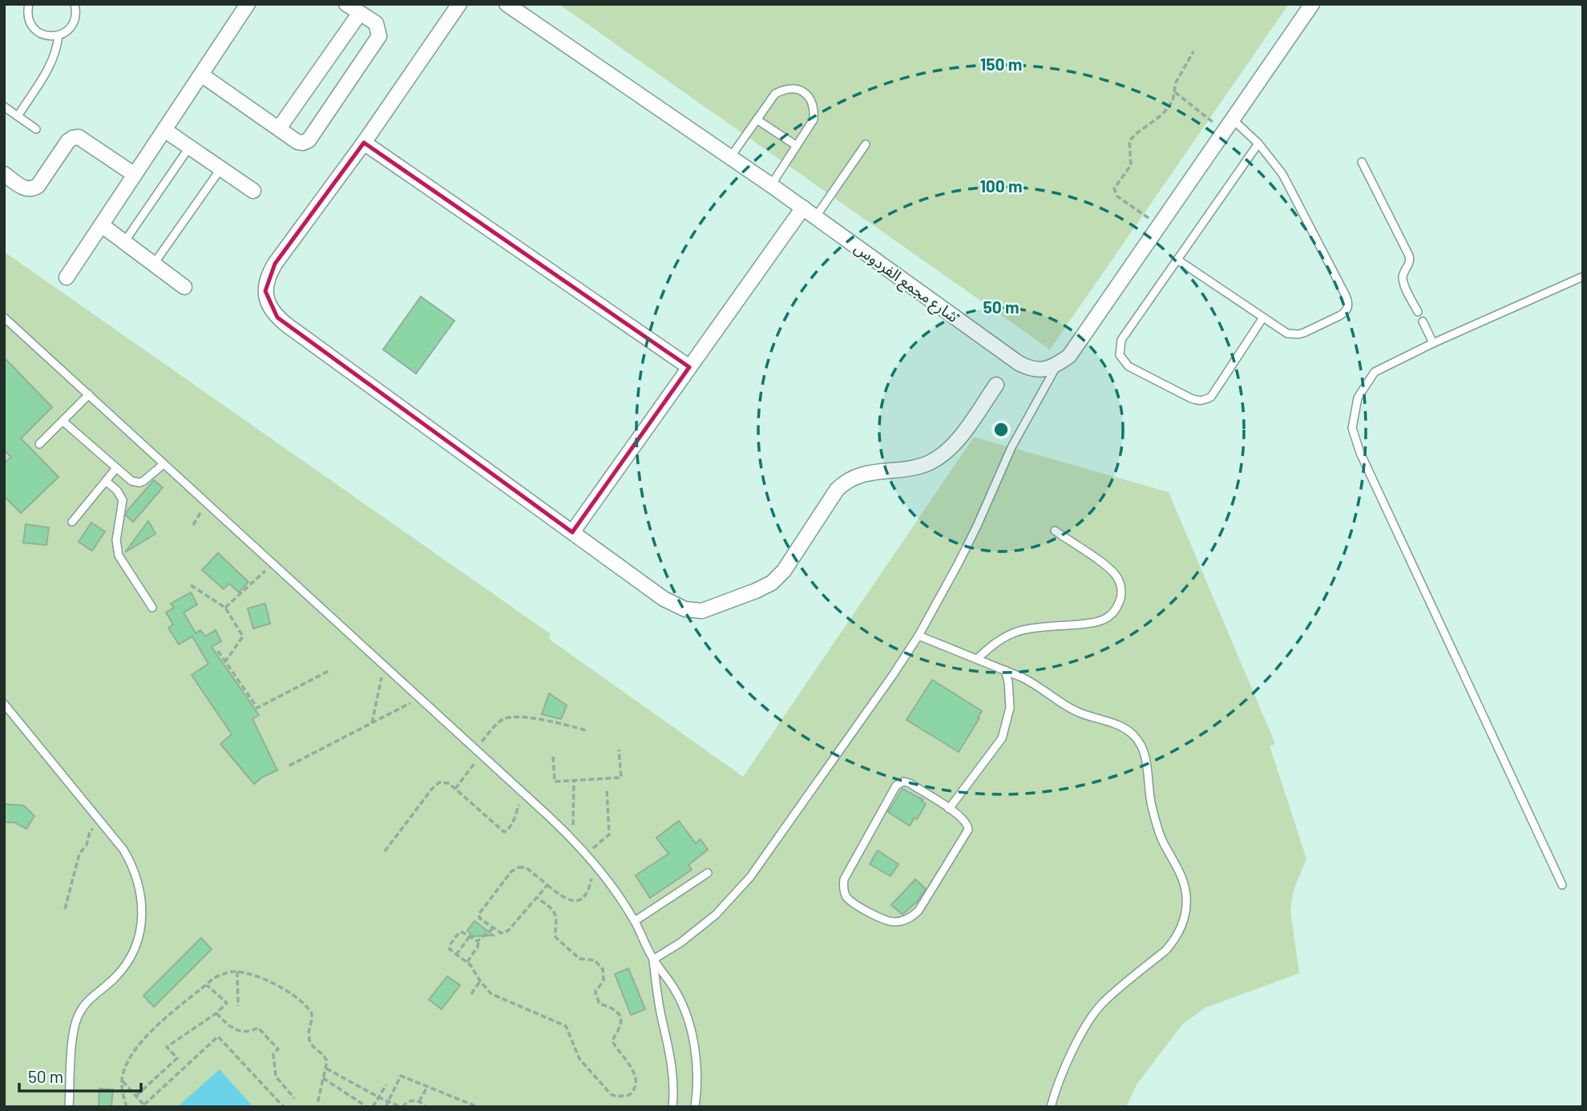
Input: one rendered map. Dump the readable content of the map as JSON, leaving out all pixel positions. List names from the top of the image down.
{
  "streets": {
    "street": ["شارع مجمع الفردوس"]
  },
  "scale_bar": "50 m",
  "rings": ["150 m", "100 m", "50 m"]
}
